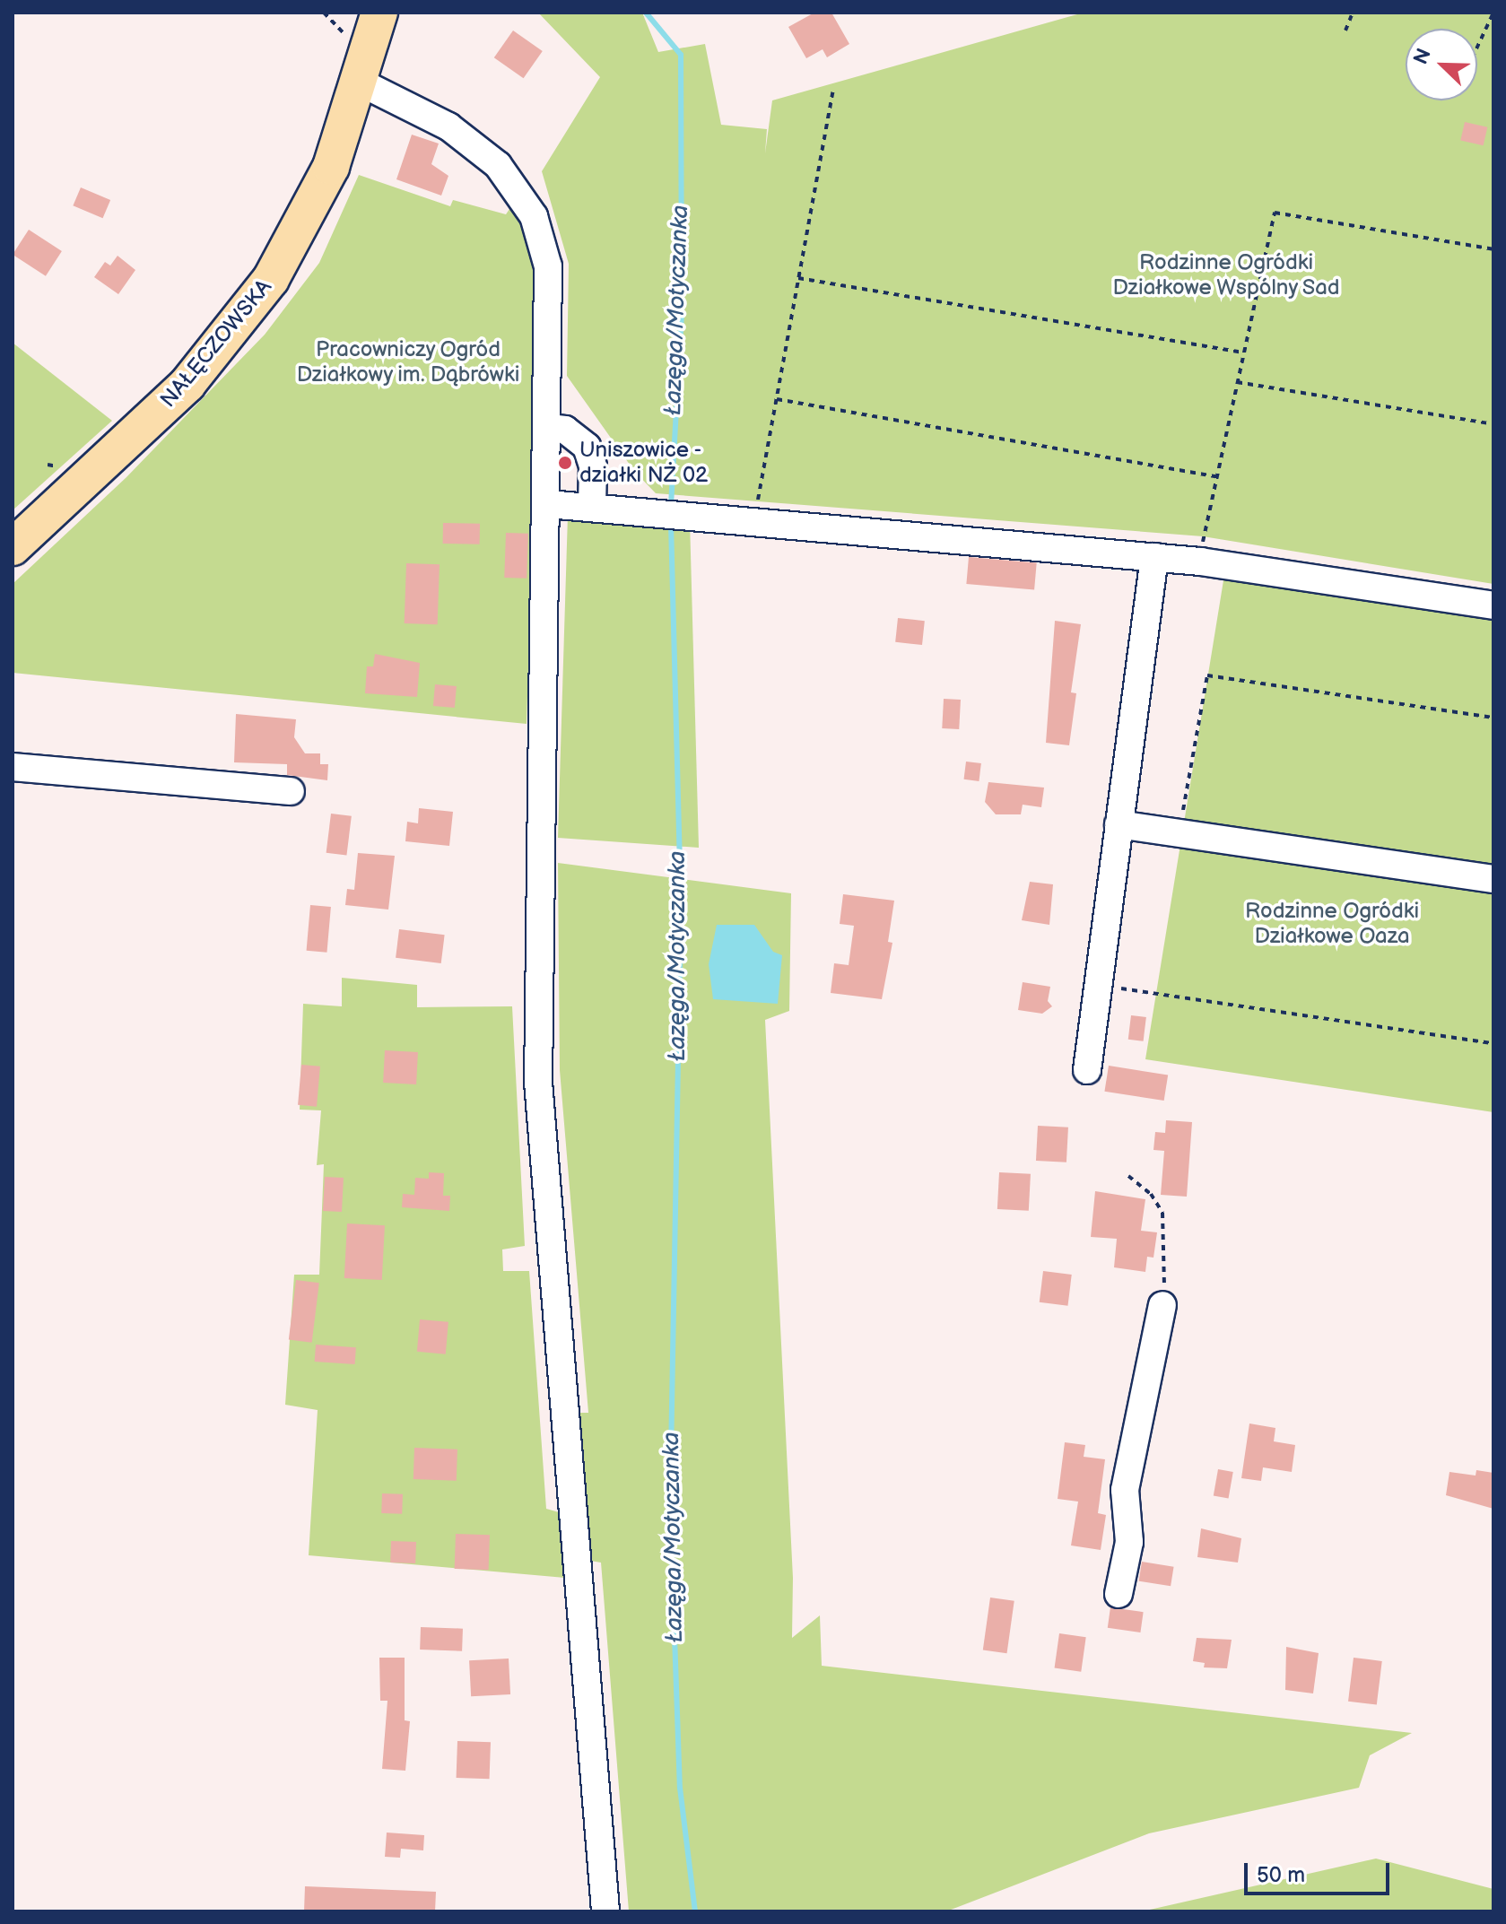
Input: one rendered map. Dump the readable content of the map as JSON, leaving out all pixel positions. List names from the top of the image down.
{
  "streets": {
    "main road": ["NAŁĘCZOWSKA"]
  },
  "water": ["Łazęga/Motyczanka"],
  "parks": ["Rodzinne Ogródki Działkowe Wspólny Sad", "Pracowniczy Ogród Działkowy im. Dąbrówki", "Rodzinne Ogródki Działkowe Oaza"],
  "places": ["Uniszowice - działki NŻ 02"],
  "scale_bar": "50 m",
  "north": "top left"
}
